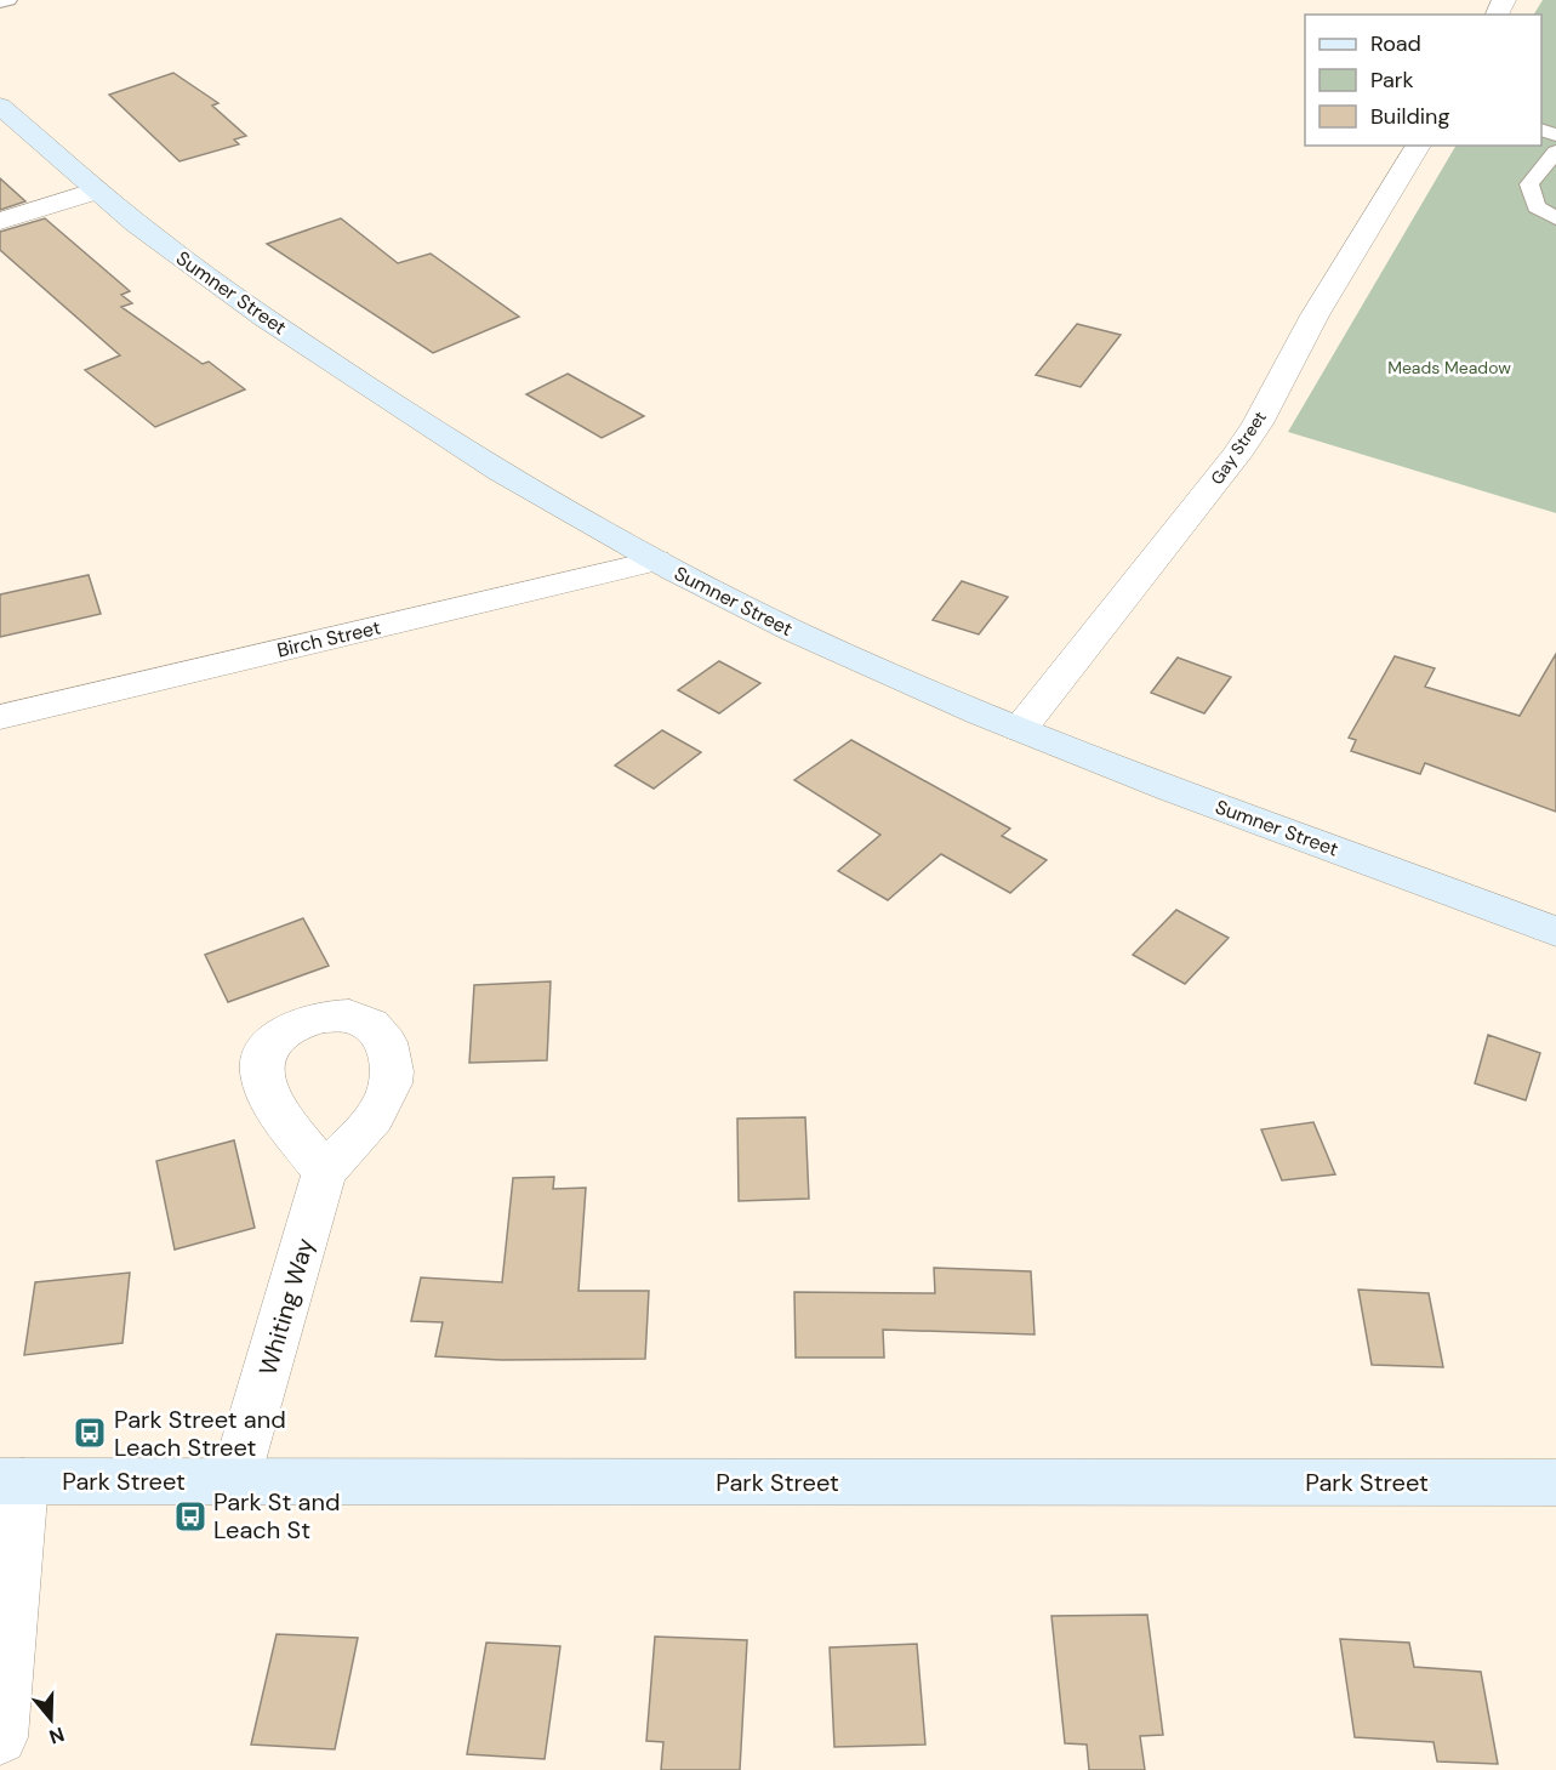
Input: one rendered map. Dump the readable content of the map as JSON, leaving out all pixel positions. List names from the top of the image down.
{
  "streets": {
    "main road": ["Sumner Street", "Park Street"],
    "street": ["Gay Street", "Birch Street", "Whiting Way"]
  },
  "crossings": [
    ["Sumner Street", "Gay Street"],
    ["Sumner Street", "Birch Street"],
    ["Whiting Way", "Park Street"]
  ],
  "parks": ["Meads Meadow"],
  "places": {
    "bus stop": ["Park Street and Leach Street", "Park St and Leach St"]
  },
  "legend": ["Road", "Park", "Building"],
  "north": "bottom"
}
